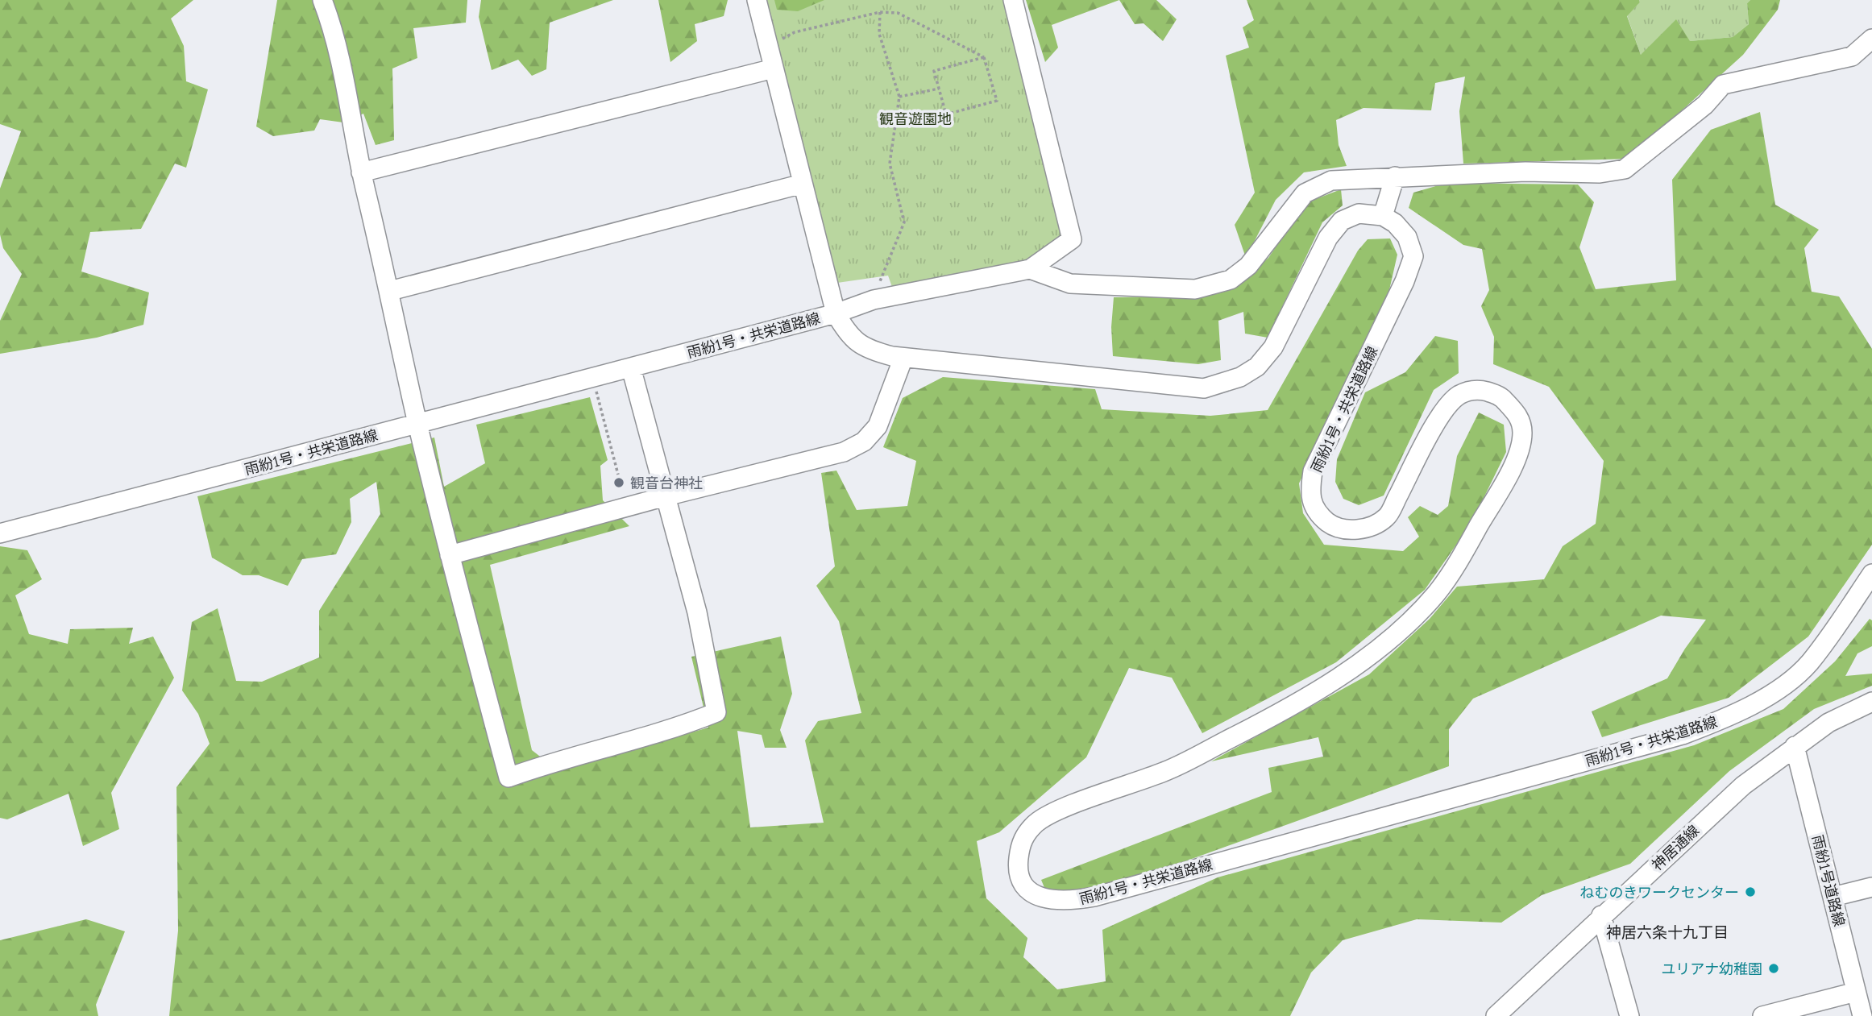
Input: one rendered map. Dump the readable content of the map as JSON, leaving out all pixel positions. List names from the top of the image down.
{
  "streets": {
    "street": ["雨紛1号・共栄道路線", "神居通線", "雨紛1号道路線"]
  },
  "crossings": [
    ["神居通線", "雨紛1号道路線"]
  ],
  "districts": ["神居六条十九丁目"],
  "parks": ["観音遊園地"],
  "places": ["観音台神社", "ねむのきワークセンター", "ユリアナ幼稚園"]
}
